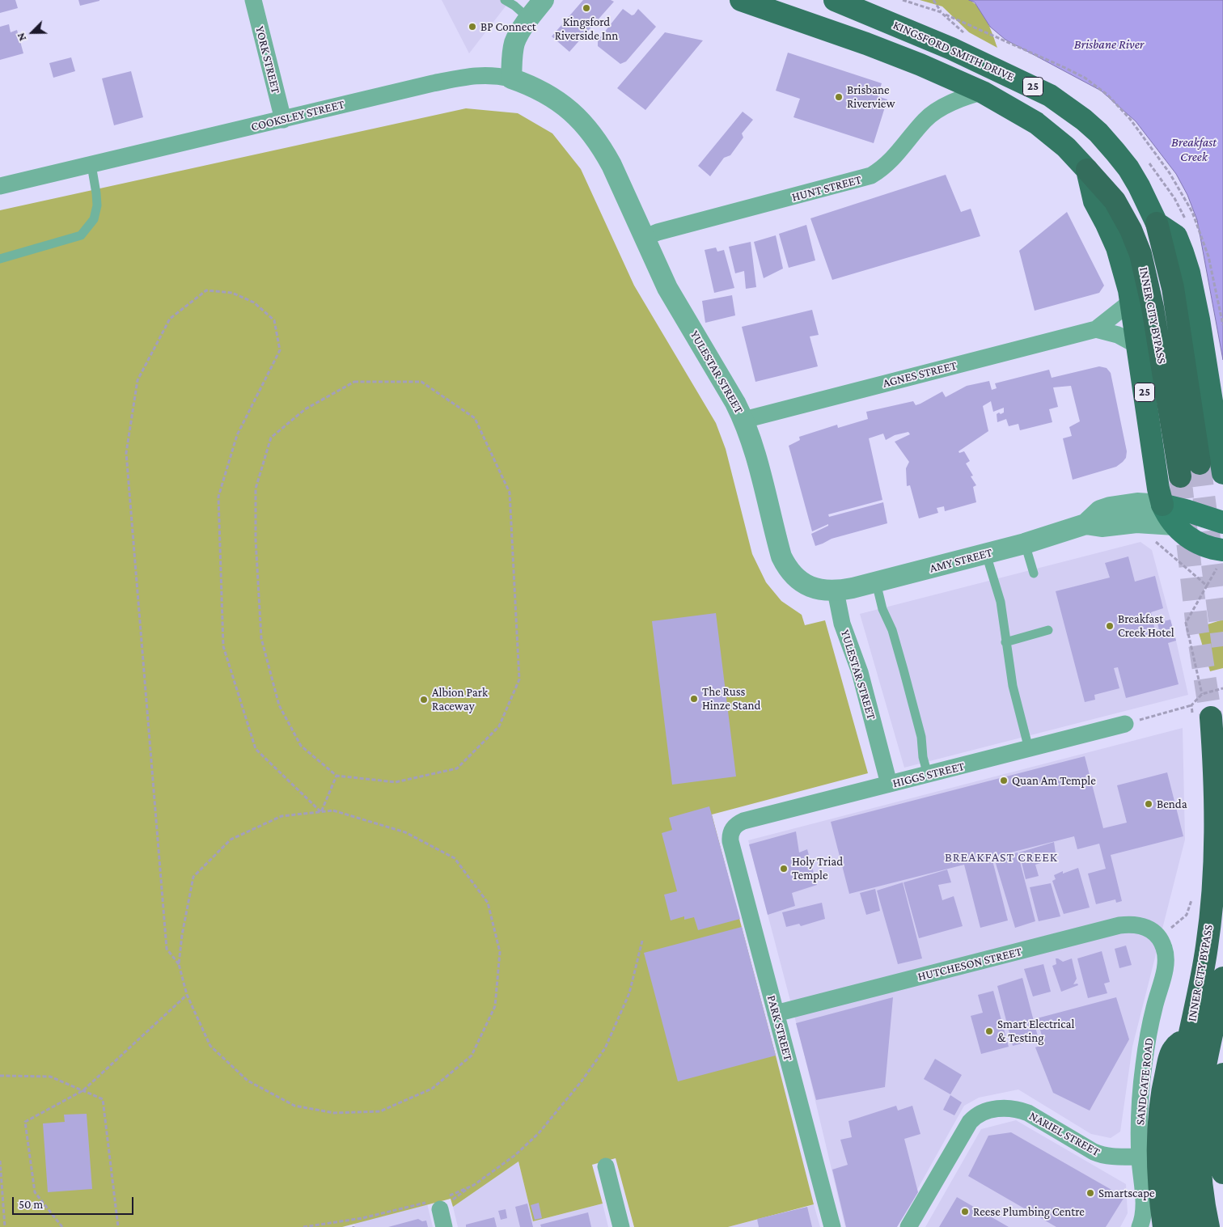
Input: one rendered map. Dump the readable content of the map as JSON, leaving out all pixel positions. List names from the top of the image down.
{
  "streets": {
    "highway": ["KINGSFORD SMITH DRIVE", "25", "INNER CITY BYPASS"],
    "street": [
      "YORK STREET",
      "COOKSLEY STREET",
      "HUNT STREET",
      "YULESTAR STREET",
      "AGNES STREET",
      "AMY STREET",
      "HIGGS STREET",
      "HUTCHESON STREET",
      "PARK STREET",
      "SANDGATE ROAD",
      "NARIEL STREET"
    ]
  },
  "crossings": [
    ["KINGSFORD SMITH DRIVE", "25"],
    ["KINGSFORD SMITH DRIVE", "INNER CITY BYPASS"],
    ["YORK STREET", "COOKSLEY STREET"],
    ["25", "HUNT STREET"],
    ["25", "INNER CITY BYPASS"],
    ["25", "AGNES STREET"],
    ["25", "AMY STREET"],
    ["COOKSLEY STREET", "YULESTAR STREET"],
    ["HUNT STREET", "YULESTAR STREET"],
    ["YULESTAR STREET", "AGNES STREET"],
    ["YULESTAR STREET", "AMY STREET"],
    ["YULESTAR STREET", "HIGGS STREET"],
    ["HIGGS STREET", "PARK STREET"],
    ["HUTCHESON STREET", "PARK STREET"],
    ["HUTCHESON STREET", "SANDGATE ROAD"],
    ["SANDGATE ROAD", "NARIEL STREET"]
  ],
  "districts": ["BREAKFAST CREEK"],
  "water": ["Brisbane River", "Breakfast Creek"],
  "places": [
    "Kingsford Riverside Inn",
    "BP Connect",
    "Brisbane Riverview",
    "Breakfast Creek Hotel",
    "The Russ Hinze Stand",
    "Albion Park Raceway",
    "Quan Am Temple",
    "Benda",
    "Holy Triad Temple",
    "Smart Electrical & Testing",
    "Smartscape",
    "Reese Plumbing Centre"
  ],
  "scale_bar": "50 m",
  "north": "bottom left"
}
